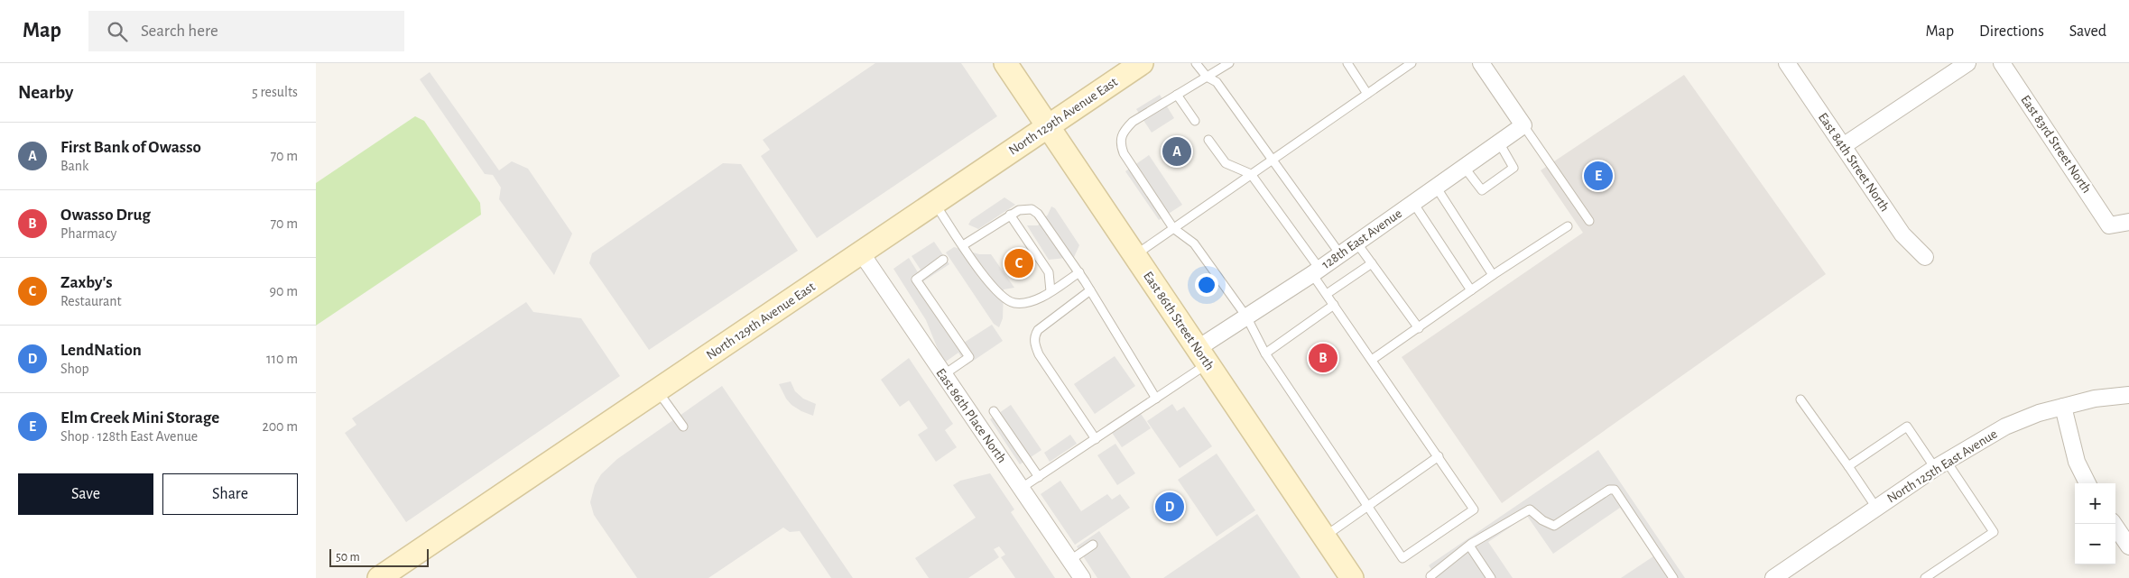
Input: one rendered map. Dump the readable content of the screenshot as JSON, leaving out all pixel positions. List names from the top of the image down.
{
  "streets": {
    "main road": ["North 129th Avenue East", "East 86th Street North"],
    "street": [
      "East 83rd Street North",
      "East 84th Street North",
      "128th East Avenue",
      "East 86th Place North",
      "North 125th East Avenue"
    ]
  },
  "crossings": [
    ["North 129th Avenue East", "East 86th Street North"],
    ["North 129th Avenue East", "East 86th Place North"],
    ["128th East Avenue", "East 86th Street North"]
  ],
  "scale_bar": "50 m",
  "page": {
    "header": "Map",
    "search": "Search here",
    "nav": ["Map", "Directions", "Saved"],
    "heading": ["Nearby", "5 results"],
    "list": [
      {
        "mark": "A",
        "name": "First Bank of Owasso",
        "note": "Bank",
        "value": "70 m"
      },
      {
        "mark": "B",
        "name": "Owasso Drug",
        "note": "Pharmacy",
        "value": "70 m"
      },
      {
        "mark": "C",
        "name": "Zaxby's",
        "note": "Restaurant",
        "value": "90 m"
      },
      {
        "mark": "D",
        "name": "LendNation",
        "note": "Shop",
        "value": "110 m"
      },
      {
        "mark": "E",
        "name": "Elm Creek Mini Storage",
        "note": "Shop · 128th East Avenue",
        "value": "200 m"
      }
    ],
    "pins": [
      "A",
      "E",
      "C",
      "B",
      "D"
    ],
    "buttons": ["Save", "Share"],
    "map_buttons": ["+", "−"],
    "scale": "50 m"
  }
}
